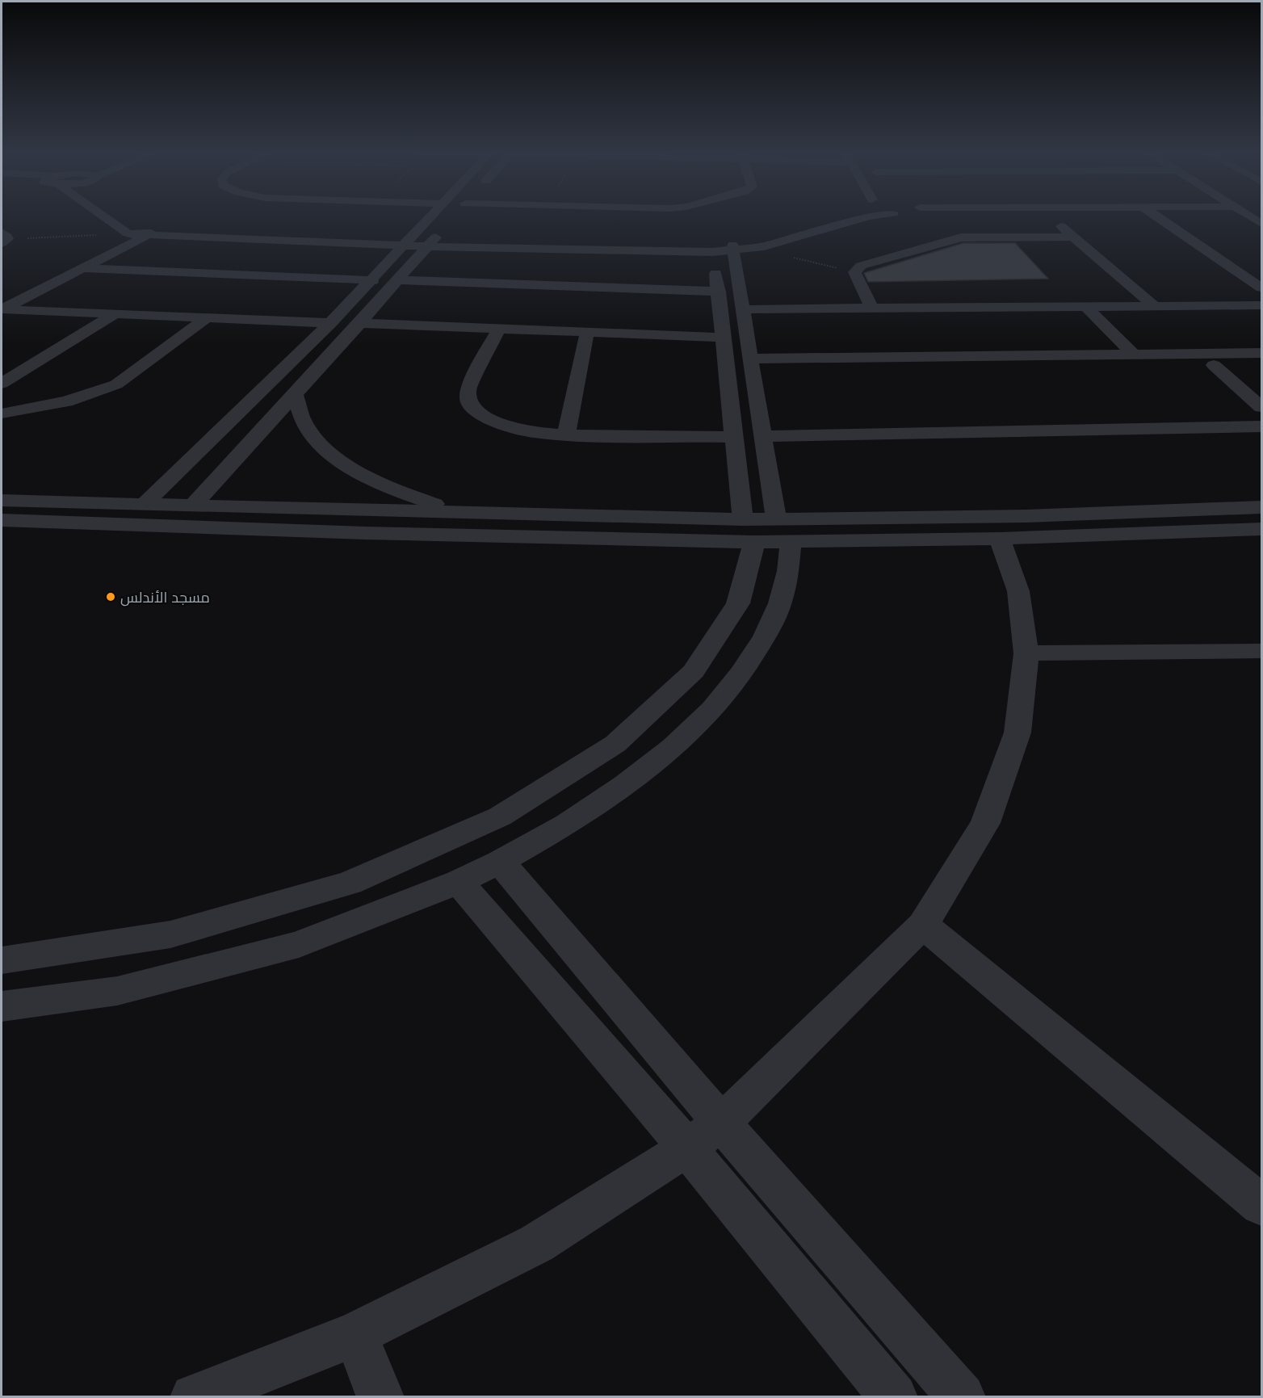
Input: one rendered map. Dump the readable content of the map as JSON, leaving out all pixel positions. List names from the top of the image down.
{
  "places": ["مسجد الأندلس"]
}
